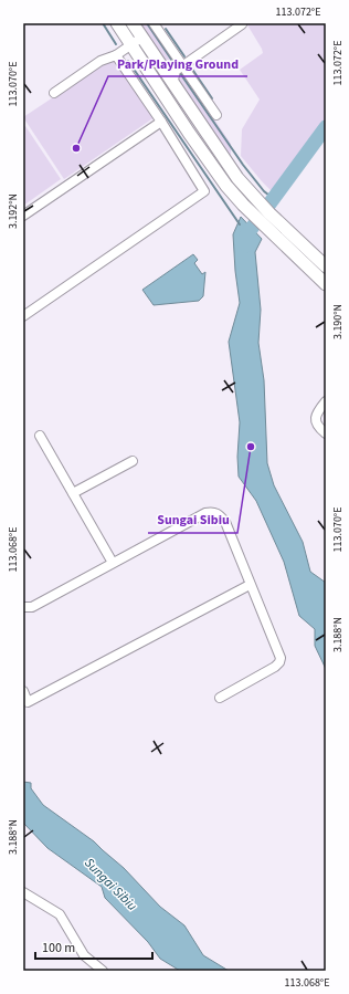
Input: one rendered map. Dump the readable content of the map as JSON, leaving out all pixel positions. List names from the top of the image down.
{
  "water": ["Sungai Sibiu"],
  "places": ["Park/Playing Ground", "Sungai Sibiu"],
  "scale_bar": "100 m",
  "coordinates": [
    "113.072°E",
    "113.070°E",
    "3.192°N",
    "3.190°N",
    "113.068°E",
    "3.188°N"
  ]
}
